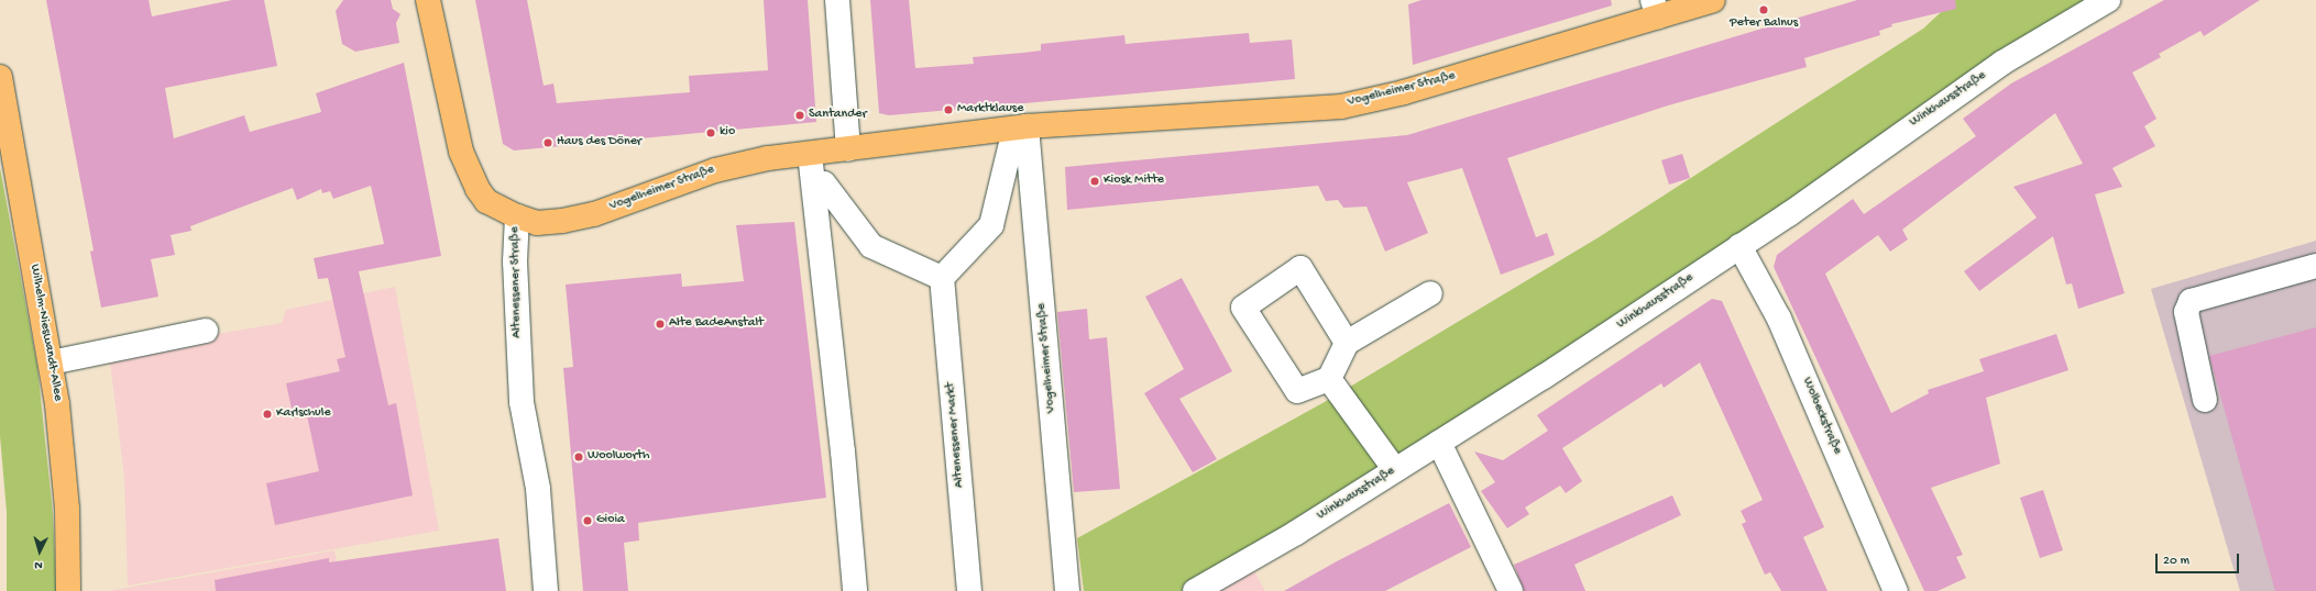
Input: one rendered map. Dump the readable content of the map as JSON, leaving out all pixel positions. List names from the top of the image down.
{
  "streets": {
    "main road": ["Vogelheimer Straße", "Altenessener Straße", "Wilhelm-Nieswandt-Allee"],
    "street": ["Winkhausstraße", "Wolbeckstraße", "Altenessener Markt"]
  },
  "crossings": [
    ["Vogelheimer Straße", "Altenessener Straße"],
    ["Winkhausstraße", "Wolbeckstraße"]
  ],
  "places": [
    "Peter Balnus",
    "Marktklause",
    "Santander",
    "kio",
    "Haus des Döner",
    "Kiosk Mitte",
    "Alte BadeAnstalt",
    "Karlschule",
    "Woolworth",
    "Gioia"
  ],
  "scale_bar": "20 m",
  "north": "bottom"
}
